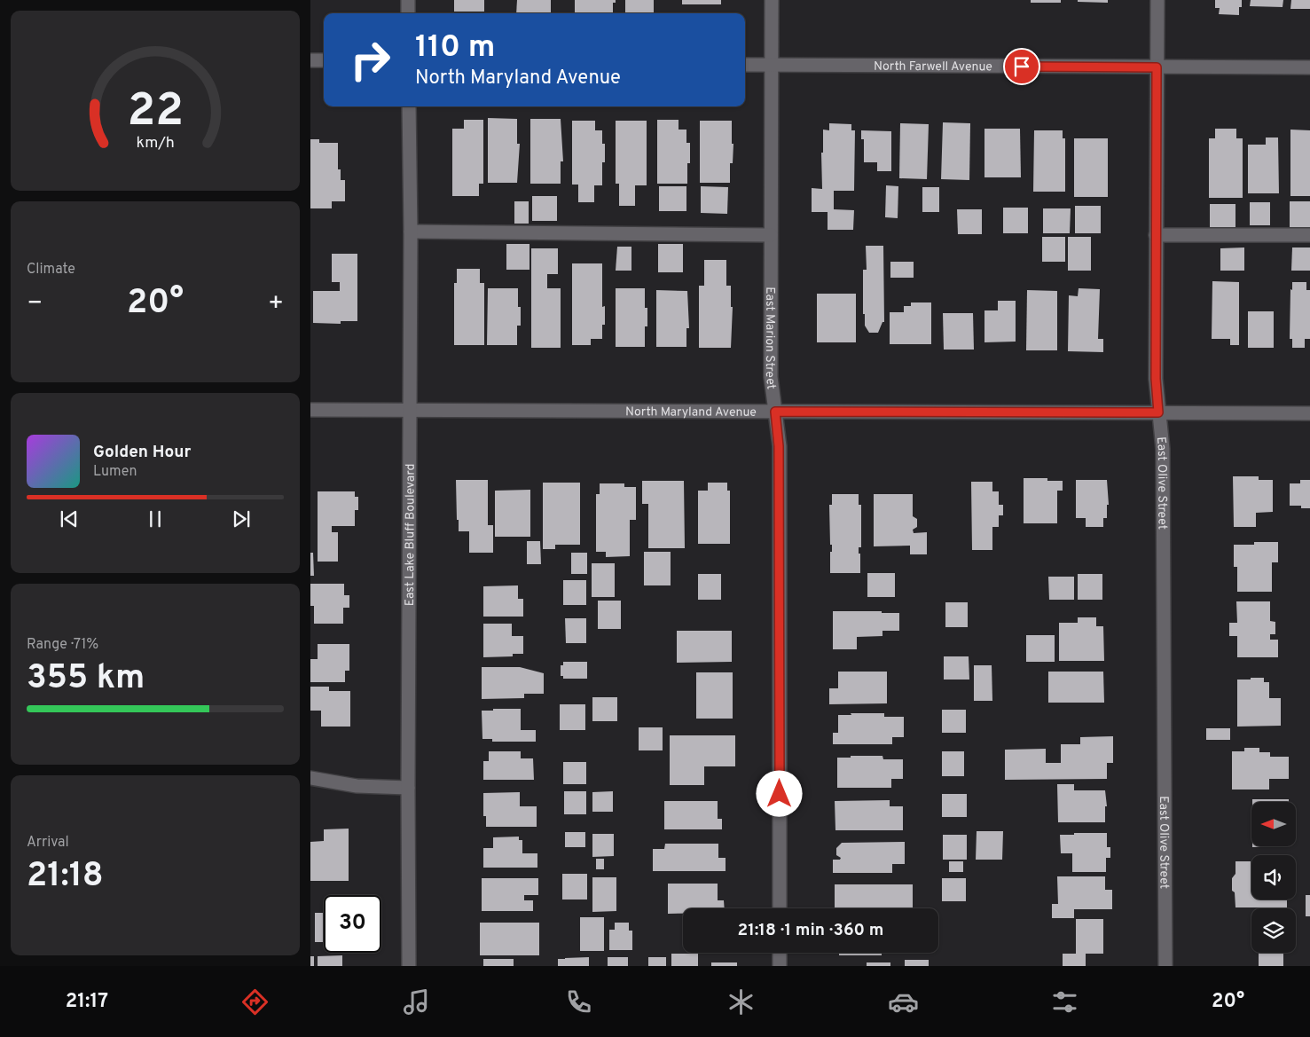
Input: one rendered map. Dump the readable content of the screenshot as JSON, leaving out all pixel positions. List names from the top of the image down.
{
  "streets": {
    "street": [
      "North Farwell Avenue",
      "East Marion Street",
      "North Maryland Avenue",
      "East Olive Street",
      "East Lake Bluff Boulevard"
    ]
  },
  "crossings": [
    ["North Farwell Avenue", "East Marion Street"],
    ["North Farwell Avenue", "East Olive Street"],
    ["East Marion Street", "North Maryland Avenue"],
    ["North Maryland Avenue", "East Olive Street"],
    ["North Maryland Avenue", "East Lake Bluff Boulevard"]
  ],
  "north": "left",
  "page": {
    "turn": ["110 m", "North Maryland Avenue"],
    "tile": [
      "Climate",
      ["Range · 71%", "355 km"],
      ["Arrival", "21:18"]
    ],
    "heat": ["−", "20°", "+"],
    "song": ["Golden Hour", "Lumen"],
    "limit": "30",
    "trip": "21:18 · 1 min · 360 m",
    "tabs": ["21:17", "20°"],
    "gauge": ["22", "km/h"]
  }
}
